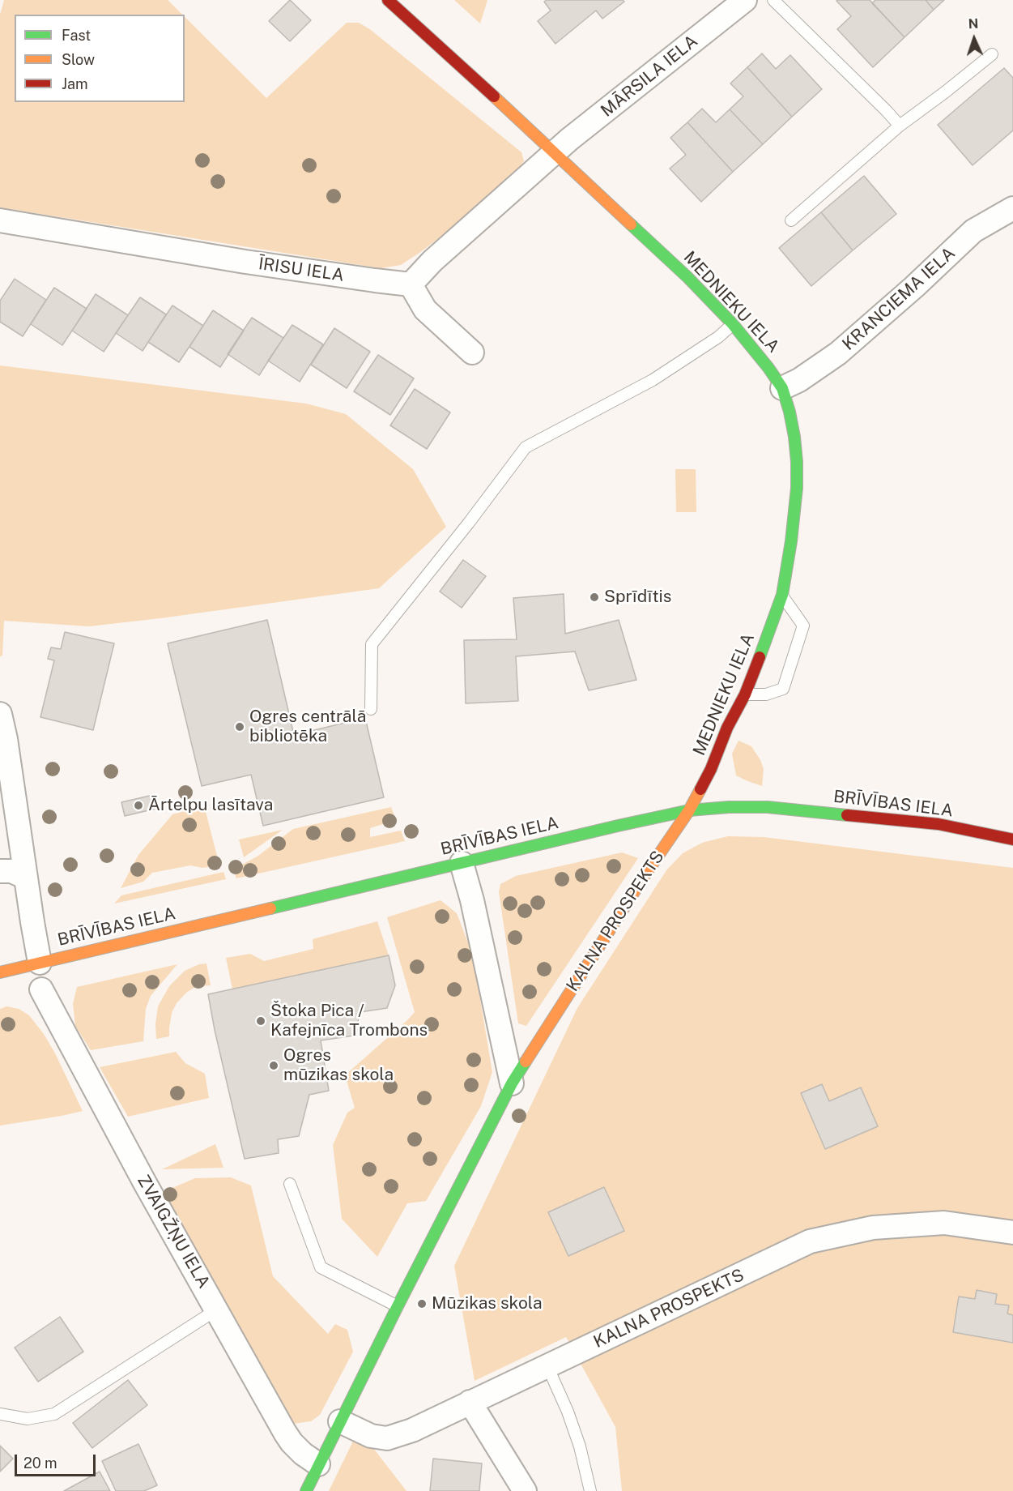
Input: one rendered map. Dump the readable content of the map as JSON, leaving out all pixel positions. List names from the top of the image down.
{
  "streets": {
    "main road": ["MEDNIEKU IELA", "BRĪVĪBAS IELA", "KALNA PROSPEKTS"],
    "street": [
      "MĀRSILA IELA",
      "ĪRISU IELA",
      "KRANCIEMA IELA",
      "ZVAIGŽŅU IELA"
    ]
  },
  "crossings": [
    ["MĀRSILA IELA", "MEDNIEKU IELA"],
    ["KRANCIEMA IELA", "MEDNIEKU IELA"],
    ["MEDNIEKU IELA", "BRĪVĪBAS IELA"],
    ["MEDNIEKU IELA", "KALNA PROSPEKTS"],
    ["BRĪVĪBAS IELA", "KALNA PROSPEKTS"],
    ["KALNA PROSPEKTS", "ZVAIGŽŅU IELA"]
  ],
  "places": [
    "Sprīdītis",
    "Ogres centrālā bibliotēka",
    "Ārtelpu lasītava",
    "Štoka Pica / Kafejnīca Trombons",
    "Ogres mūzikas skola",
    "Mūzikas skola"
  ],
  "legend": ["Fast", "Slow", "Jam"],
  "scale_bar": "20 m",
  "north": "top"
}
